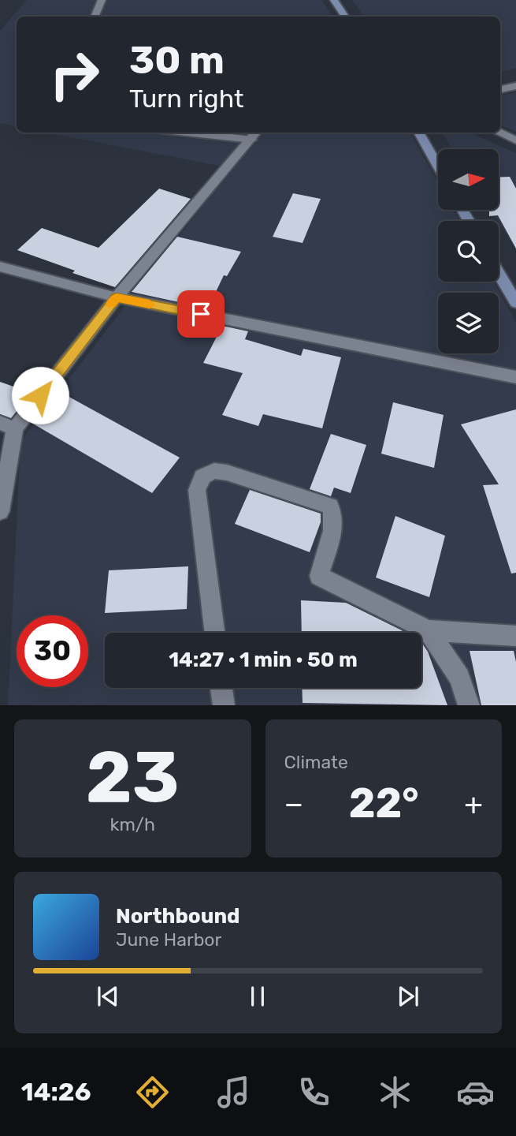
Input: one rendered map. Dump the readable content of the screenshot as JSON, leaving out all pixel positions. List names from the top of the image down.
{
  "north": "right",
  "page": {
    "turn": ["30 m", "Turn right"],
    "limit": "30",
    "trip": "14:27 · 1 min · 50 m",
    "tile": [
      ["23", "km/h"],
      "Climate"
    ],
    "heat": ["−", "22°", "+"],
    "song": ["Northbound", "June Harbor"],
    "tabs": "14:26"
  }
}
